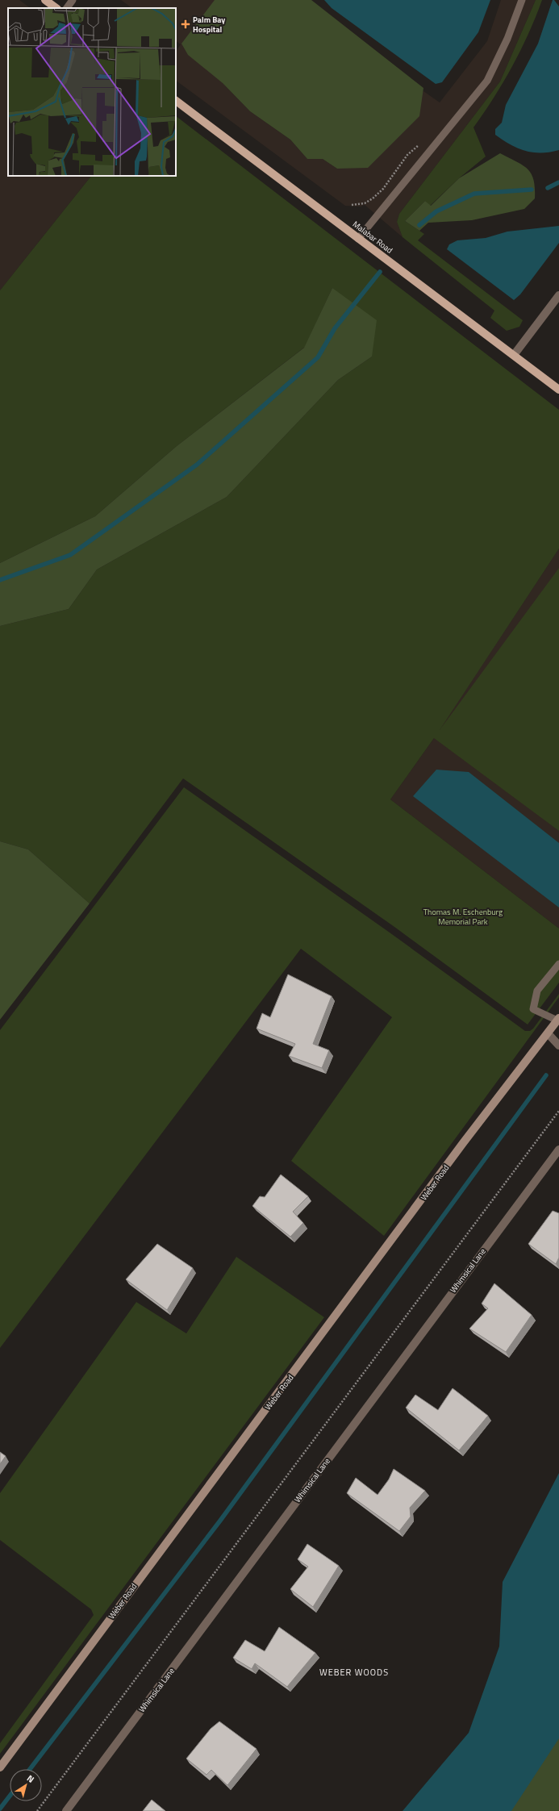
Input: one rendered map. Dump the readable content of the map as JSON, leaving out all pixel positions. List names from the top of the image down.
{
  "streets": {
    "main road": ["Malabar Road"],
    "street": ["Weber Road", "Whimsical Lane"]
  },
  "districts": ["WEBER WOODS"],
  "parks": ["Thomas M. Eschenburg Memorial Park"],
  "places": {
    "health": ["Palm Bay Hospital"]
  },
  "north": "top right"
}
